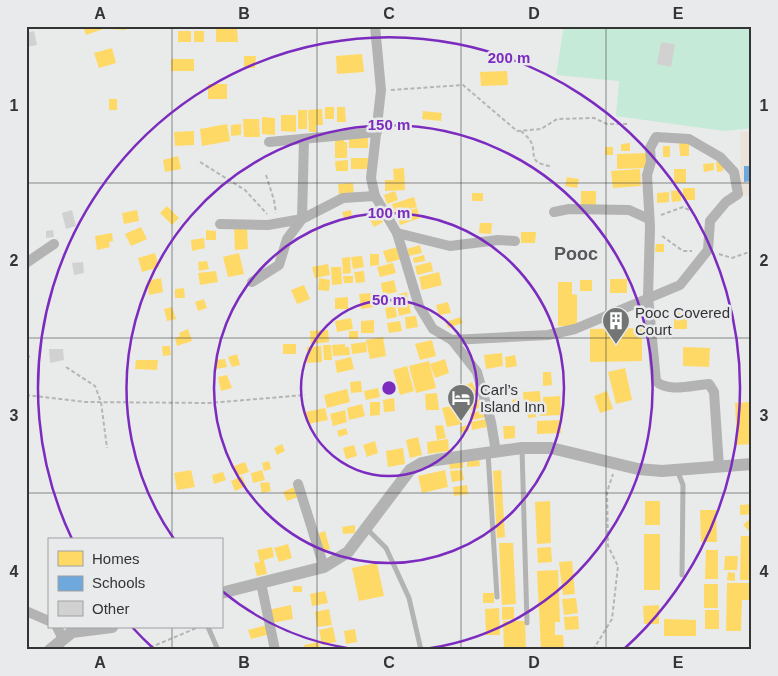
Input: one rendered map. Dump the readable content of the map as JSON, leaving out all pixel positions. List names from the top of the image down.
{
  "districts": ["Pooc"],
  "places": {
    "building": ["Pooc Covered Court"],
    "hotel": ["Carl’s Island Inn"]
  },
  "legend": ["Homes", "Schools", "Other"],
  "grid": {
    "columns": [
      "A",
      "B",
      "C",
      "D",
      "E"
    ],
    "rows": [
      "1",
      "2",
      "3",
      "4"
    ]
  },
  "rings": [
    "200 m",
    "150 m",
    "100 m",
    "50 m"
  ]
}
